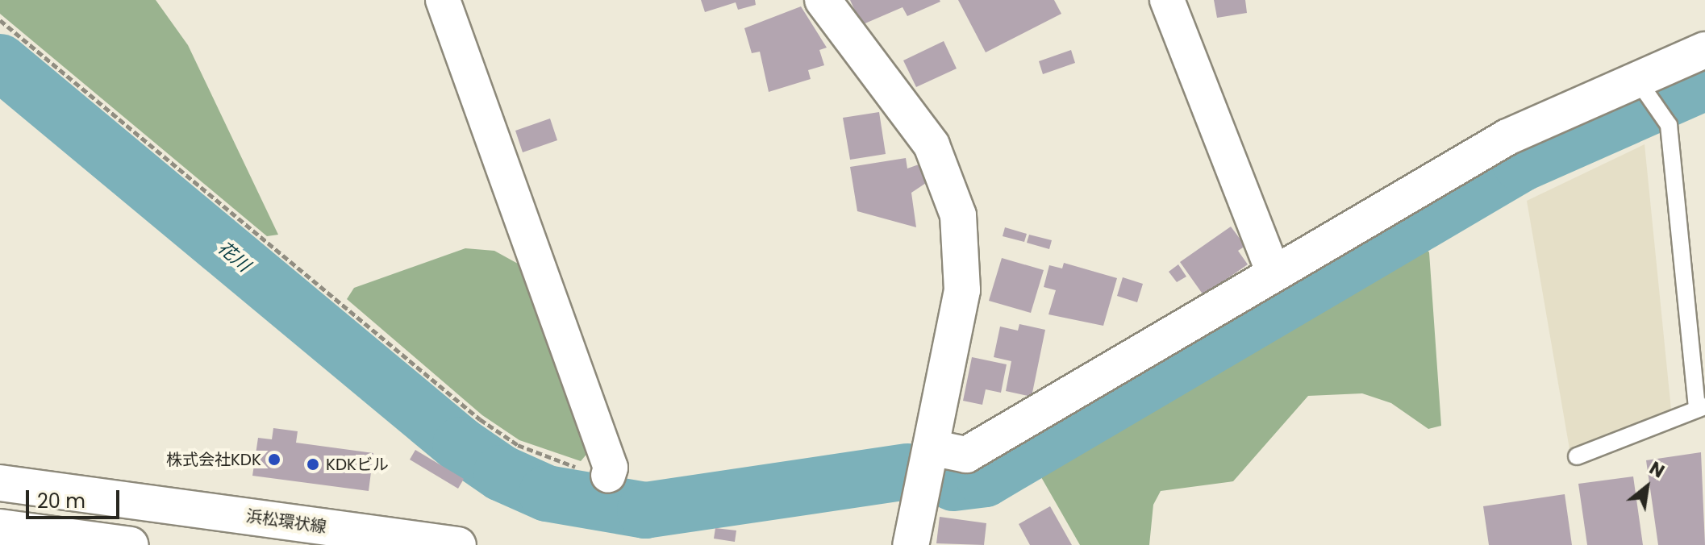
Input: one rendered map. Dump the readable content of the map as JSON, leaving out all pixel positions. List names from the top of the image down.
{
  "streets": {
    "street": ["浜松環状線"]
  },
  "water": ["花川"],
  "places": ["株式会社KDK", "KDKビル"],
  "scale_bar": "20 m",
  "north": "top right"
}
